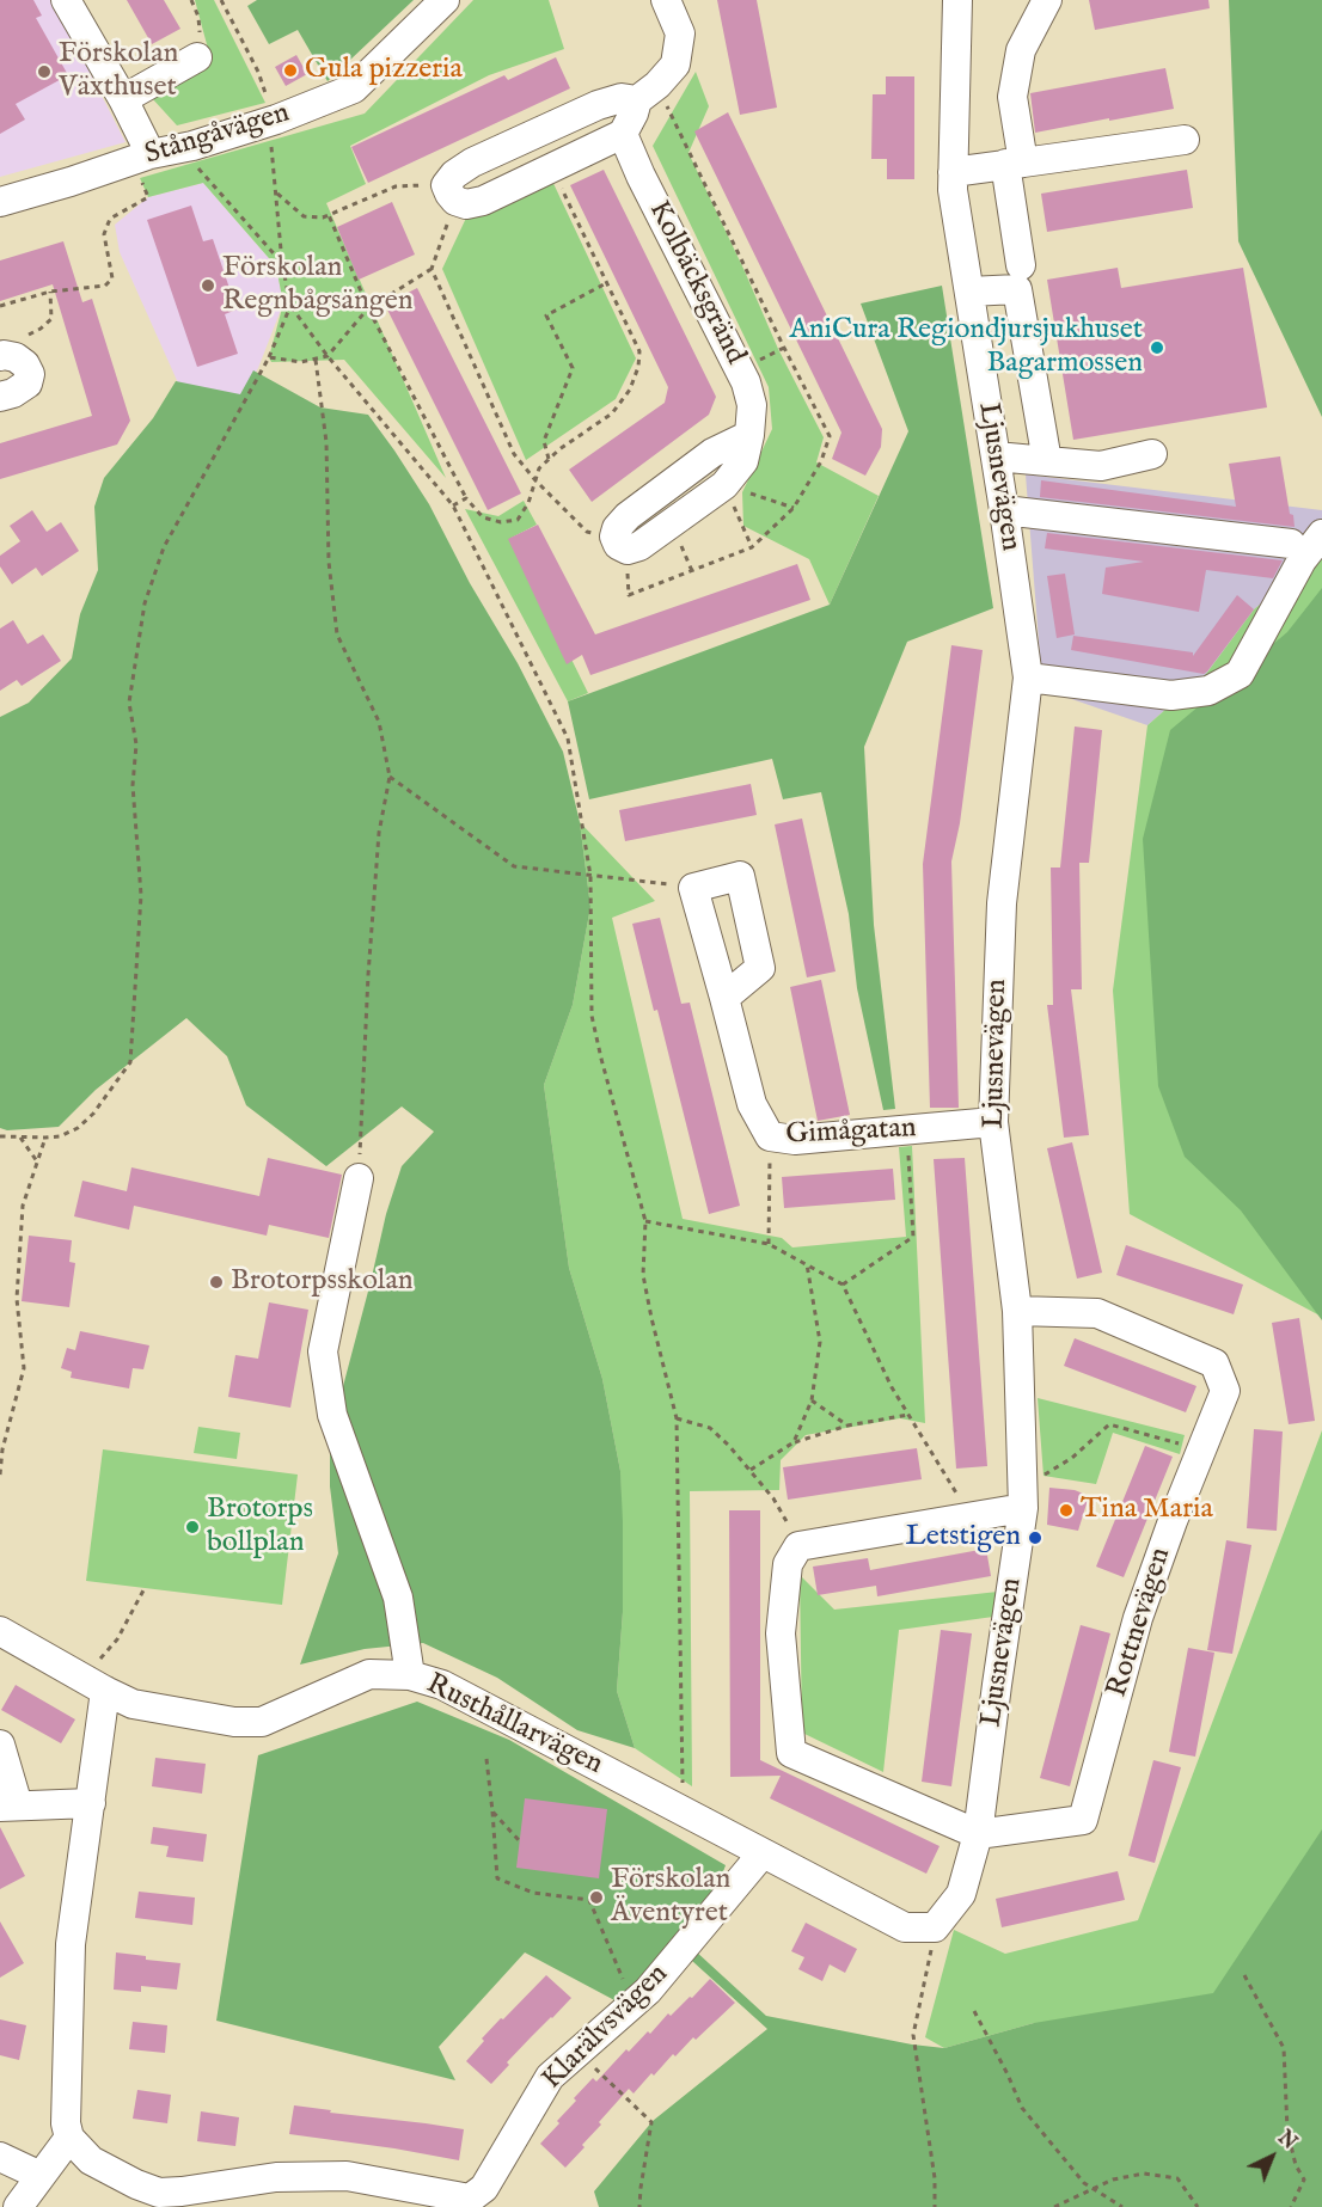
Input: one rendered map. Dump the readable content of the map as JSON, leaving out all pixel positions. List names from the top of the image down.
{
  "streets": {
    "street": [
      "Stångåvägen",
      "Kolbäcksgränd",
      "Ljusnevägen",
      "Gimågatan",
      "Rottnevägen",
      "Rusthållarvägen",
      "Klarälvsvägen"
    ]
  },
  "crossings": [
    ["Ljusnevägen", "Gimågatan"],
    ["Ljusnevägen", "Rottnevägen"],
    ["Ljusnevägen", "Rusthållarvägen"],
    ["Rusthållarvägen", "Klarälvsvägen"]
  ],
  "places": [
    "Gula pizzeria",
    "Förskolan Växthuset",
    "Förskolan Regnbågsängen",
    "AniCura Regiondjursjukhuset Bagarmossen",
    "Brotorpsskolan",
    "Tina Maria",
    "Brotorps bollplan",
    "Letstigen",
    "Förskolan Äventyret"
  ],
  "north": "top right"
}
